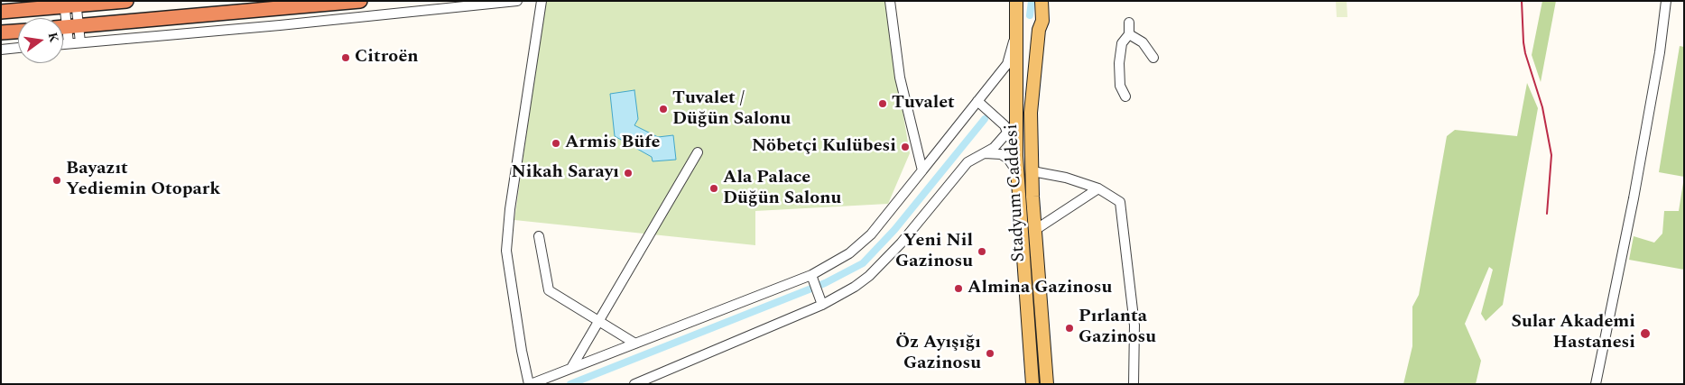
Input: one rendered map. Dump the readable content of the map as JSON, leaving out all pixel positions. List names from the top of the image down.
{
  "streets": {
    "main road": ["Stadyum Caddesi"]
  },
  "places": [
    "Citroën",
    "Tuvalet",
    "Tuvalet / Düğün Salonu",
    "Armis Büfe",
    "Nöbetçi Kulübesi",
    "Nikah Sarayı",
    "Bayazıt Yediemin Otopark",
    "Ala Palace Düğün Salonu",
    "Yeni Nil Gazinosu",
    "Almina Gazinosu",
    "Pırlanta Gazinosu",
    "Sular Akademi Hastanesi",
    "Öz Ayışığı Gazinosu"
  ],
  "north": "right"
}
